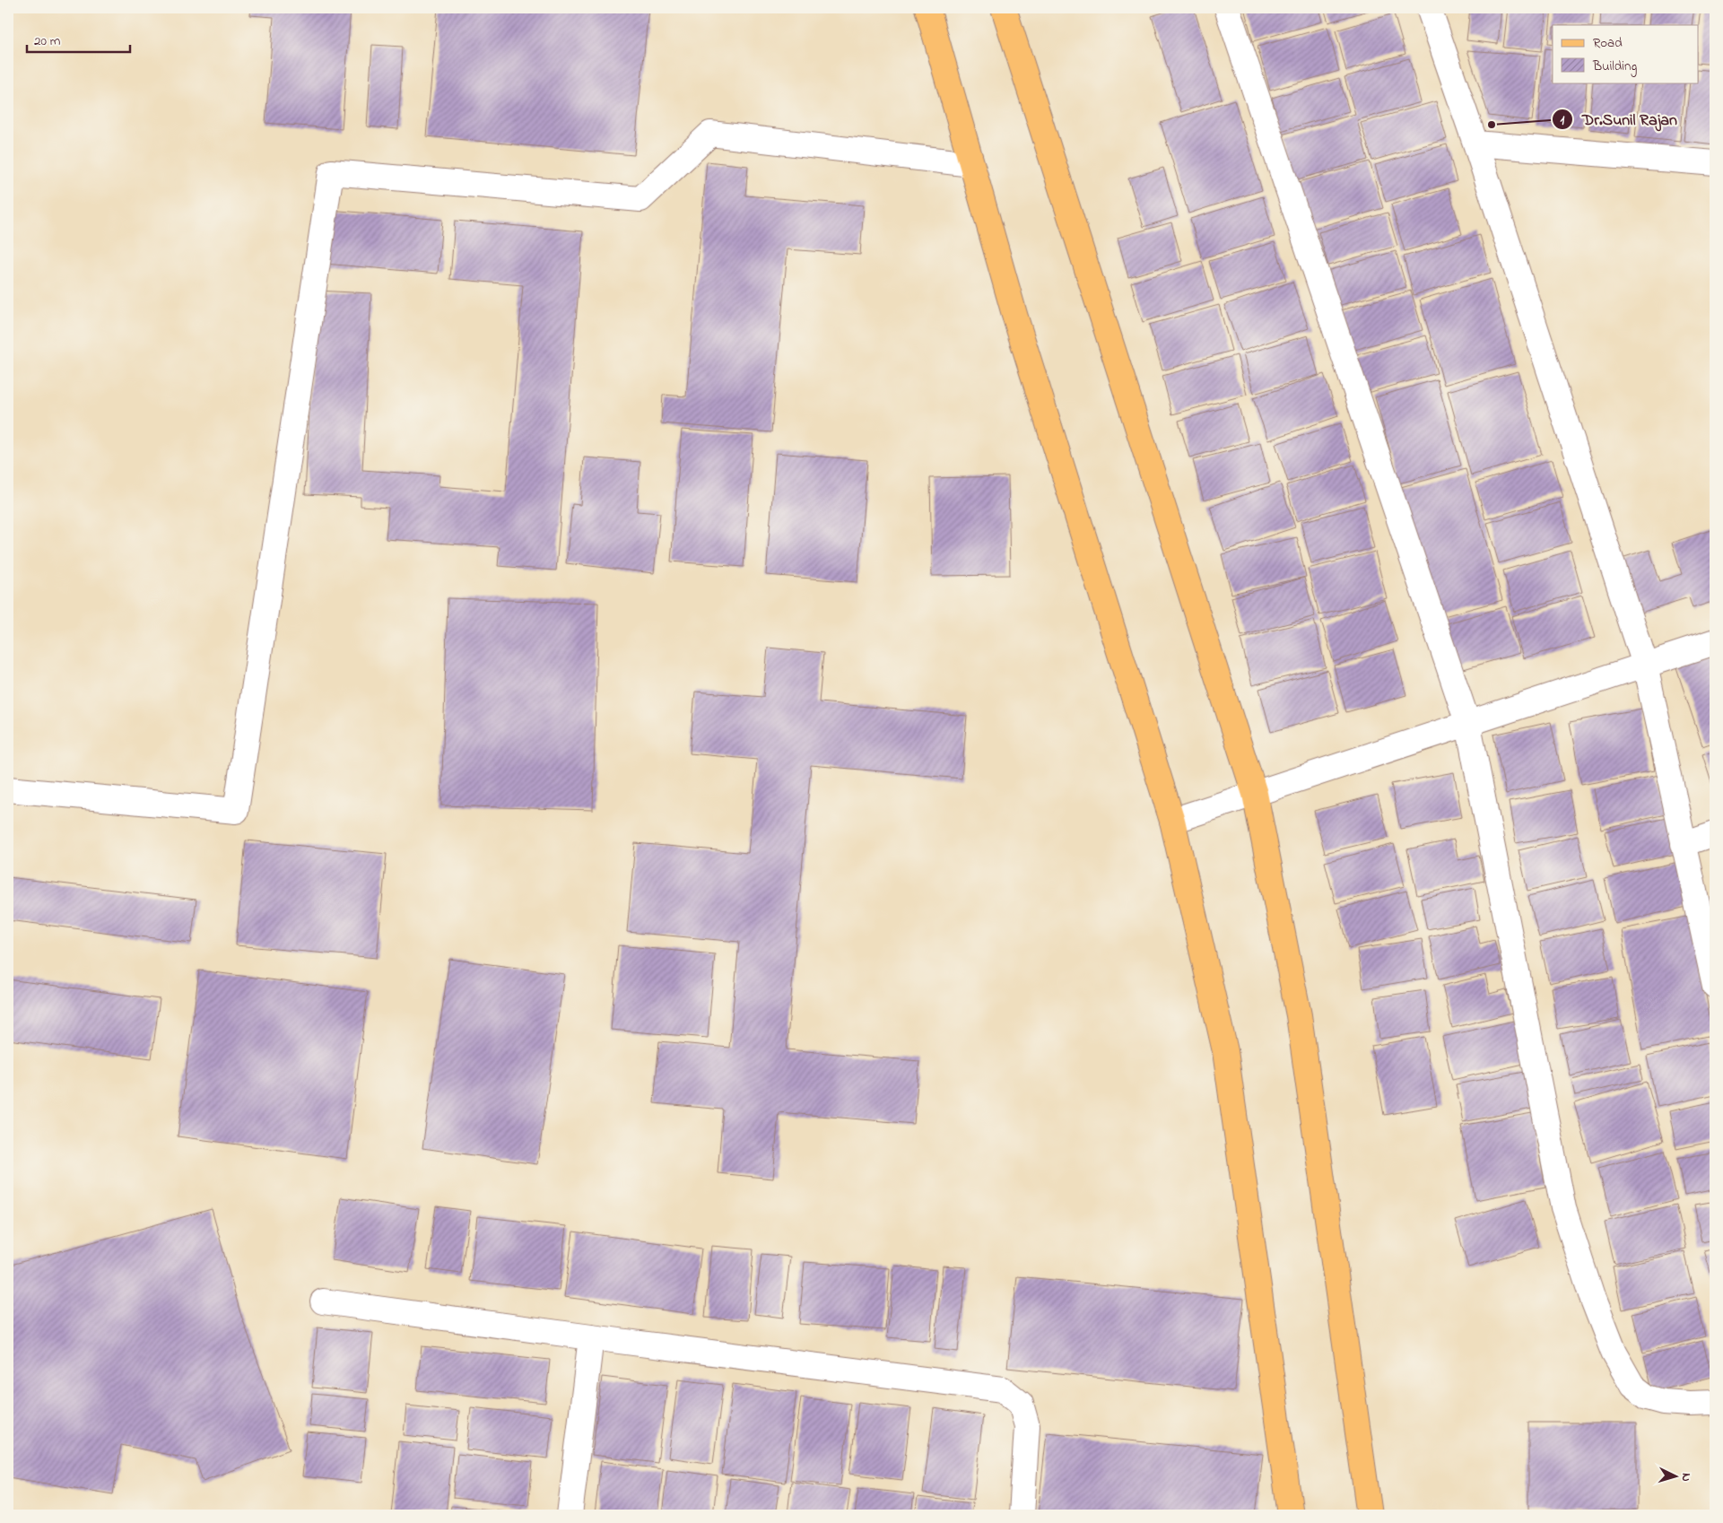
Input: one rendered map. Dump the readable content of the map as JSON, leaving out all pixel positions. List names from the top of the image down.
{
  "places": ["Dr.Sunil Rajan"],
  "legend": ["Road", "Building"],
  "scale_bar": "20 m",
  "north": "right"
}
